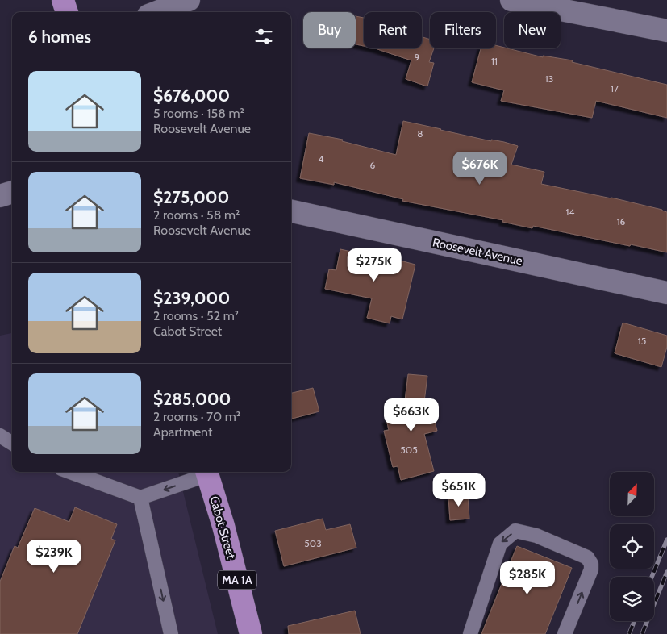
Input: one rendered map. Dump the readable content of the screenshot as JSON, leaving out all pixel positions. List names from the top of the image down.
{
  "streets": {
    "highway": ["Cabot Street", "MA 1A"],
    "street": ["Roosevelt Avenue"]
  },
  "house_numbers": [
    "9",
    "11",
    "13",
    "17",
    "8",
    "4",
    "6",
    "14",
    "16",
    "15",
    "505",
    "503"
  ],
  "north": "top right",
  "page": {
    "chip": [
      "Buy",
      "Rent",
      "Filters",
      "New"
    ],
    "heading": "6 homes",
    "list": [
      {
        "name": "$676,000",
        "note": "5 rooms · 158 m² · Roosevelt Avenue"
      },
      {
        "name": "$275,000",
        "note": "2 rooms · 58 m² · Roosevelt Avenue"
      },
      {
        "name": "$239,000",
        "note": "2 rooms · 52 m² · Cabot Street"
      },
      {
        "name": "$285,000",
        "note": "2 rooms · 70 m² · Apartment"
      }
    ],
    "price": [
      "$676K",
      "$275K",
      "$663K",
      "$651K",
      "$239K",
      "$285K"
    ]
  }
}
